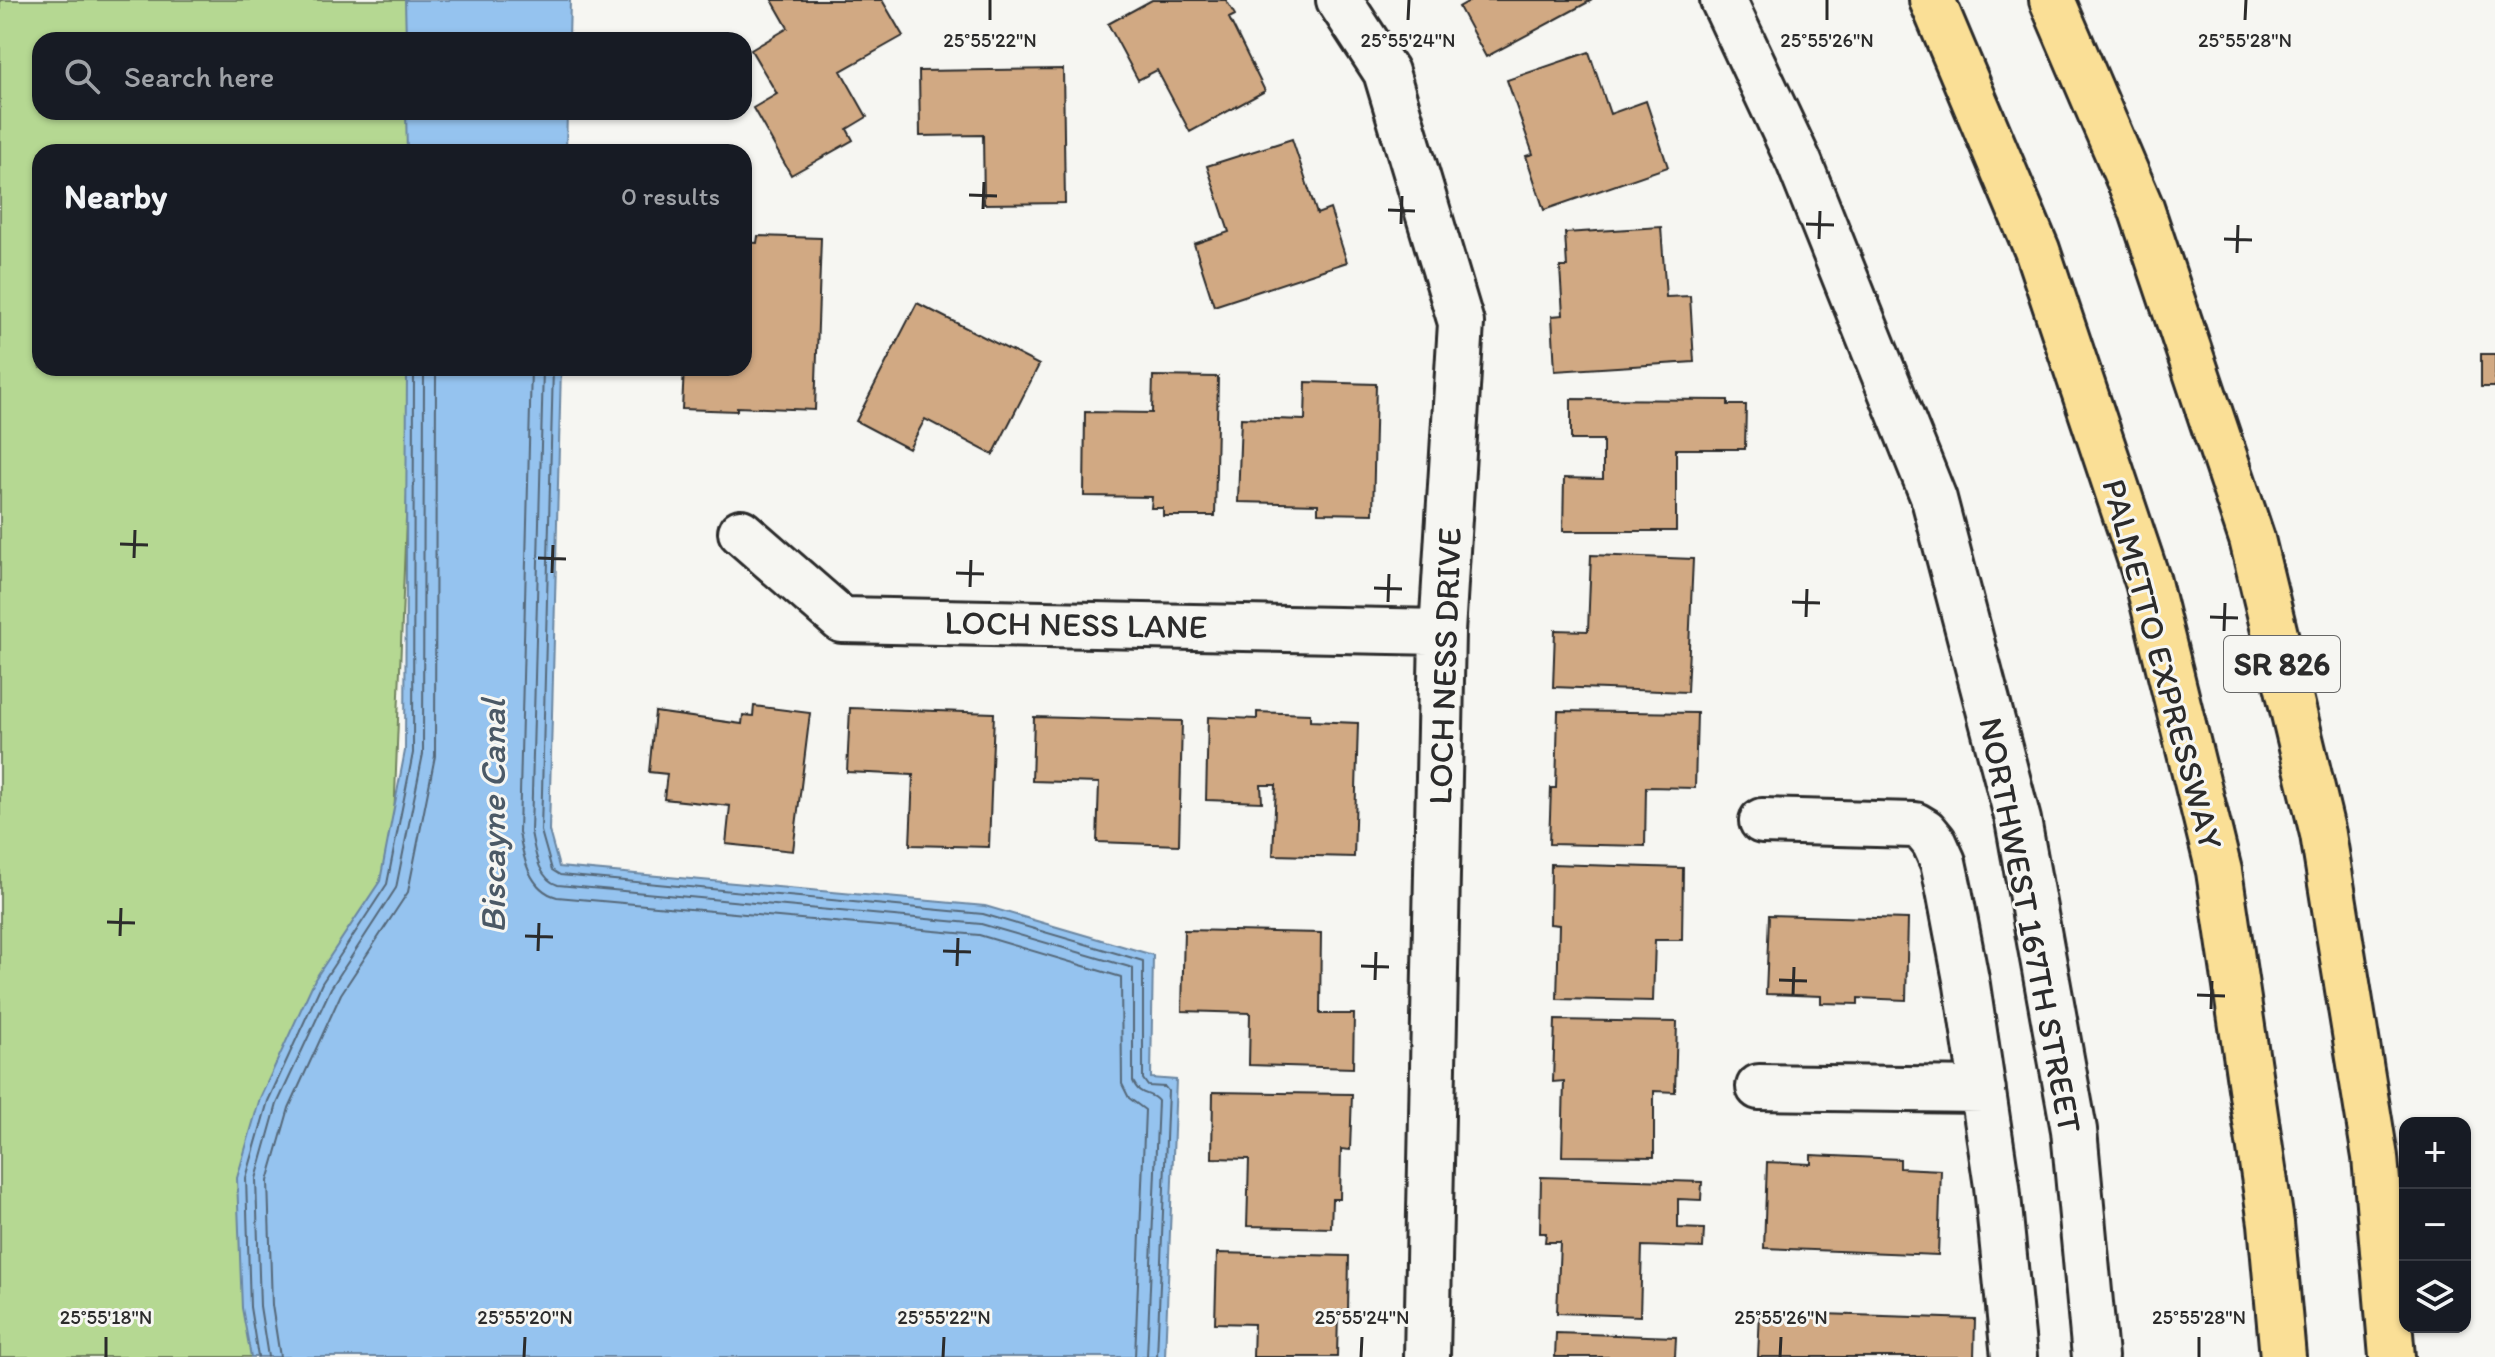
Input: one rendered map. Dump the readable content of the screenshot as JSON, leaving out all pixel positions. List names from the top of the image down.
{
  "streets": {
    "highway": ["PALMETTO EXPRESSWAY", "SR 826"],
    "street": ["LOCH NESS LANE", "LOCH NESS DRIVE", "NORTHWEST 167TH STREET"]
  },
  "crossings": [
    ["LOCH NESS LANE", "LOCH NESS DRIVE"]
  ],
  "water": ["Biscayne Canal"],
  "page": {
    "search": "Search here",
    "heading": ["Nearby", "0 results"],
    "map_buttons": ["+", "−"]
  },
  "coordinates": [
    "25°55'22\"N",
    "25°55'24\"N",
    "25°55'26\"N",
    "25°55'28\"N",
    "25°55'18\"N",
    "25°55'20\"N"
  ]
}
